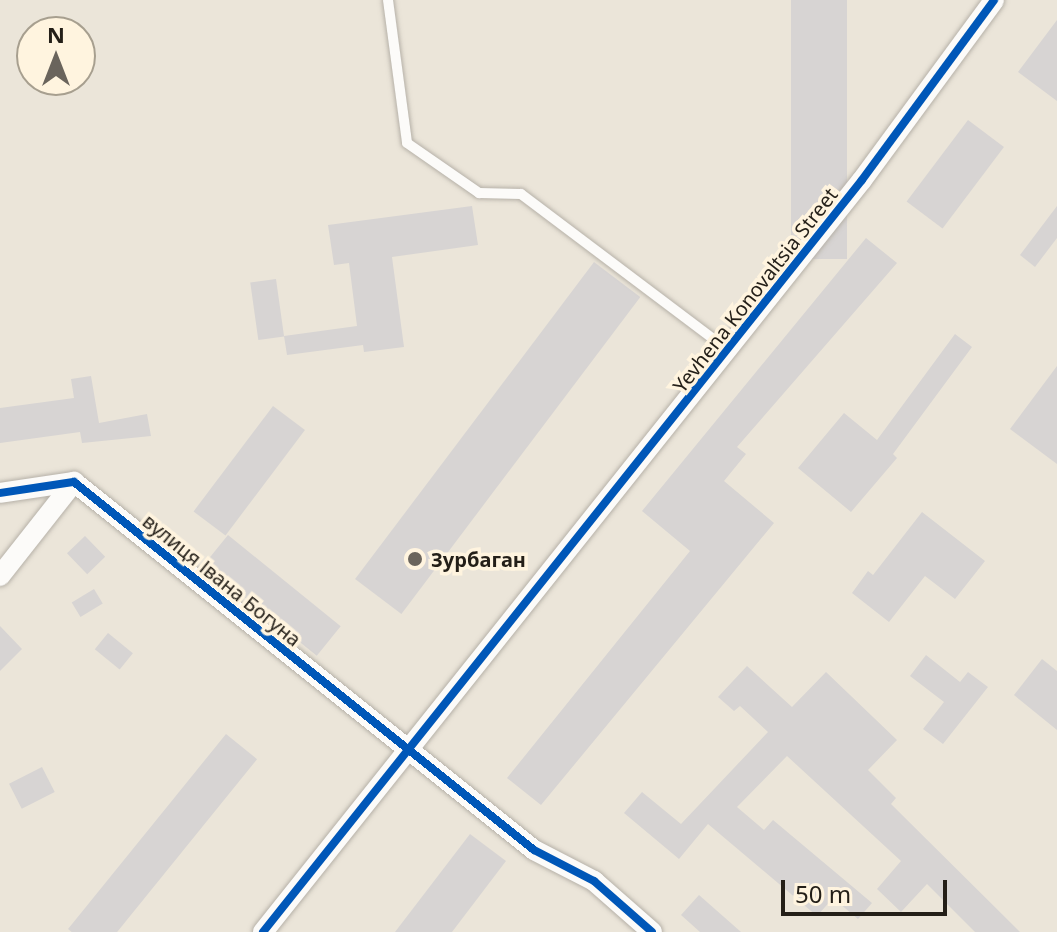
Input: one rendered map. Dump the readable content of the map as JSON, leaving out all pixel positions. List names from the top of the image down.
{
  "streets": {
    "street": ["Yevhena Konovaltsia Street", "вулиця Івана Богуна"]
  },
  "crossings": [
    ["Yevhena Konovaltsia Street", "вулиця Івана Богуна"]
  ],
  "places": ["Зурбаган"],
  "scale_bar": "50 m",
  "north": "top"
}
